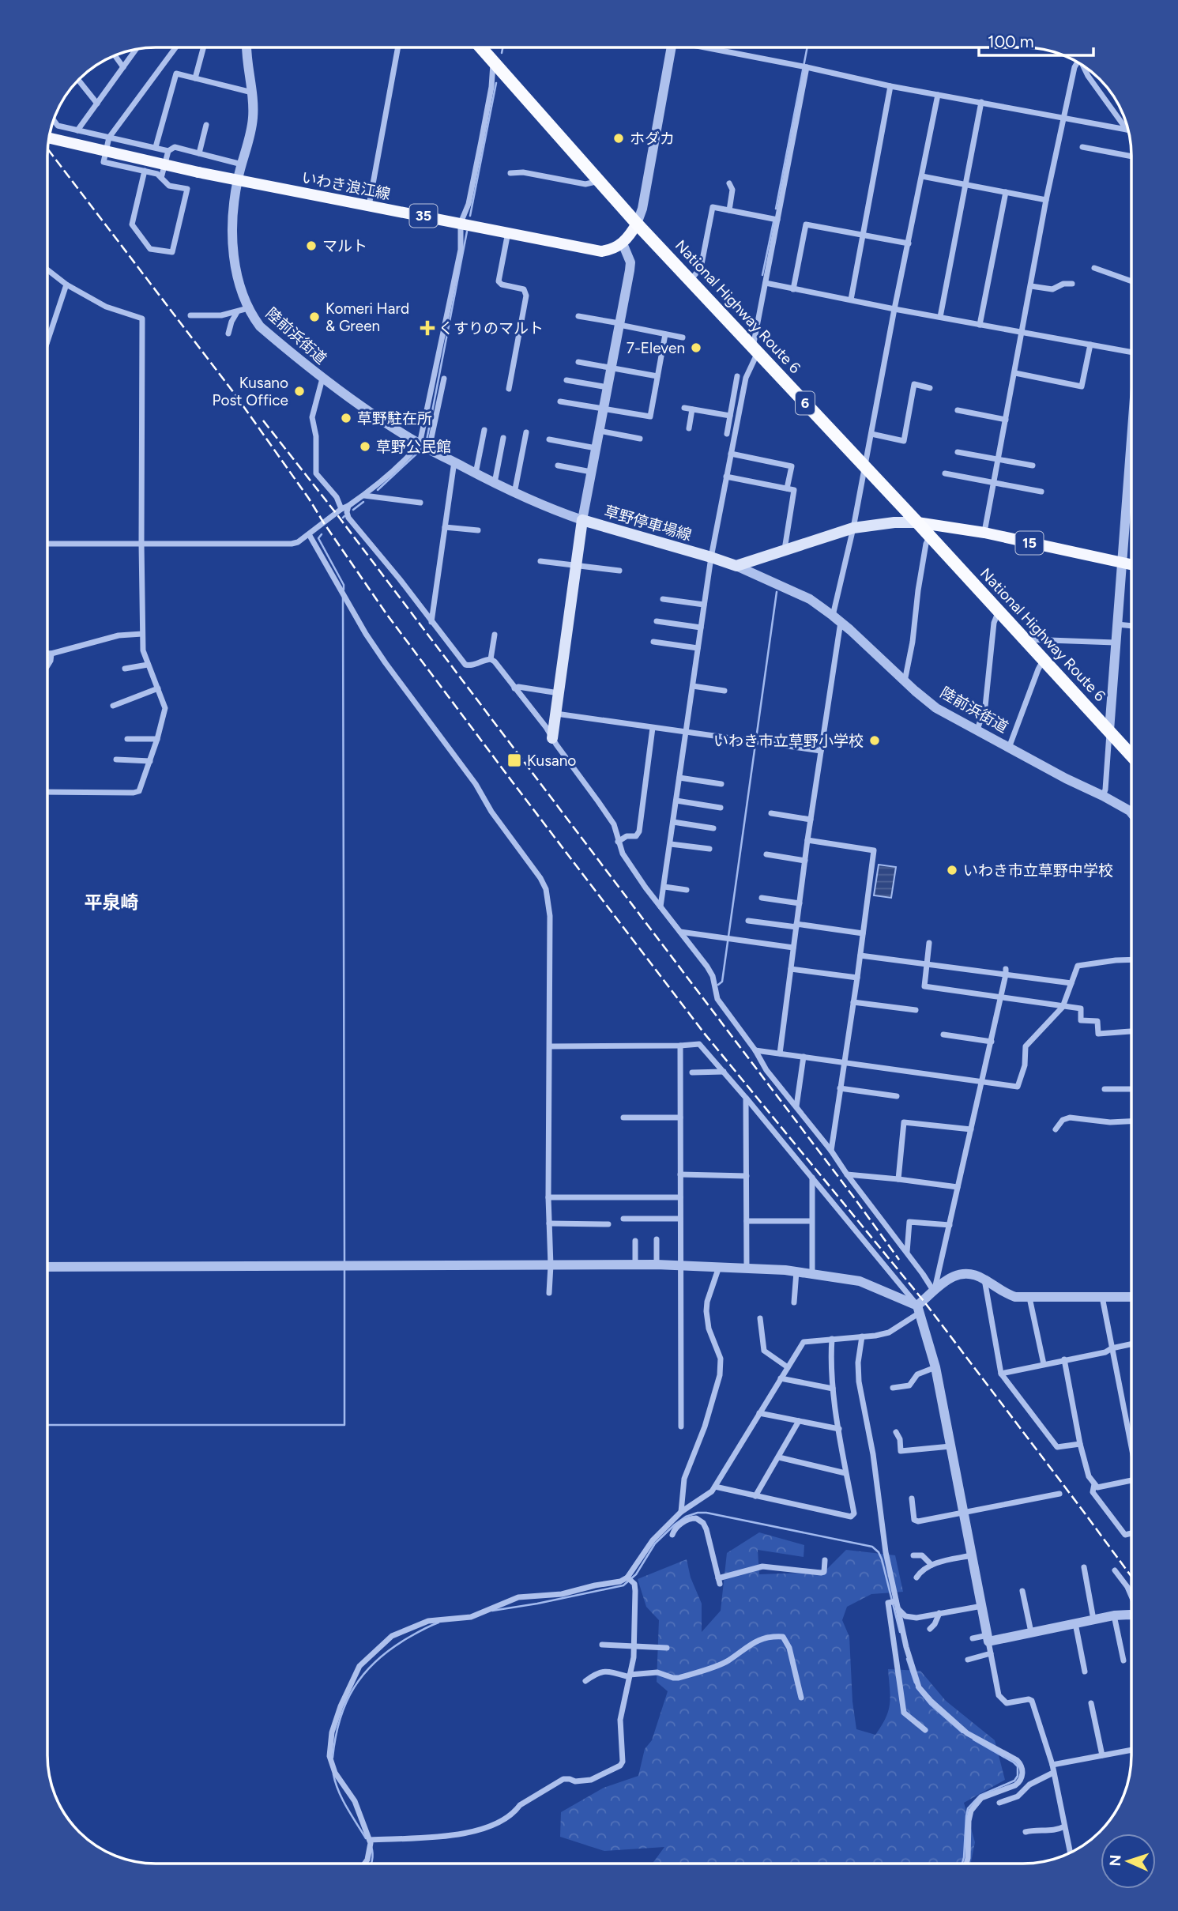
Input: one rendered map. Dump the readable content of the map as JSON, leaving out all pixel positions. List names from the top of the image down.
{
  "streets": {
    "highway": ["National Highway Route 6", "6"],
    "main road": [
      "いわき浪江線",
      "35",
      "草野停車場線",
      "15"
    ],
    "street": ["陸前浜街道"]
  },
  "crossings": [
    ["いわき浪江線", "陸前浜街道"],
    ["National Highway Route 6", "15"],
    ["陸前浜街道", "草野停車場線"]
  ],
  "districts": ["平泉崎"],
  "places": {
    "other": [
      "ホダカ",
      "マルト",
      "Komeri Hard & Green",
      "7-Eleven",
      "Kusano Post Office",
      "草野駐在所",
      "草野公民館",
      "いわき市立草野小学校",
      "いわき市立草野中学校"
    ],
    "health": ["くすりのマルト"],
    "transit": ["Kusano"]
  },
  "scale_bar": "100 m",
  "north": "left"
}
